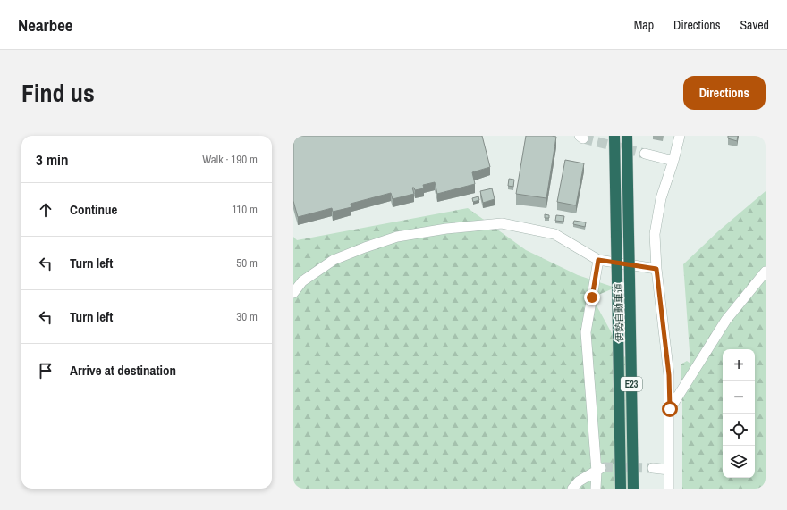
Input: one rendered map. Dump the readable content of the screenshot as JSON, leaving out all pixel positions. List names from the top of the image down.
{
  "streets": {
    "highway": ["伊勢自動車道", "E23"]
  },
  "page": {
    "header": "Nearbee",
    "nav": ["Map", "Directions", "Saved"],
    "title": "Find us",
    "buttons": "Directions",
    "heading": ["3 min", "Walk · 190 m"],
    "list": [
      ["Continue", "110 m"],
      ["Turn left", "50 m"],
      ["Turn left", "30 m"],
      "Arrive at destination"
    ],
    "map_buttons": ["+", "−"]
  }
}
